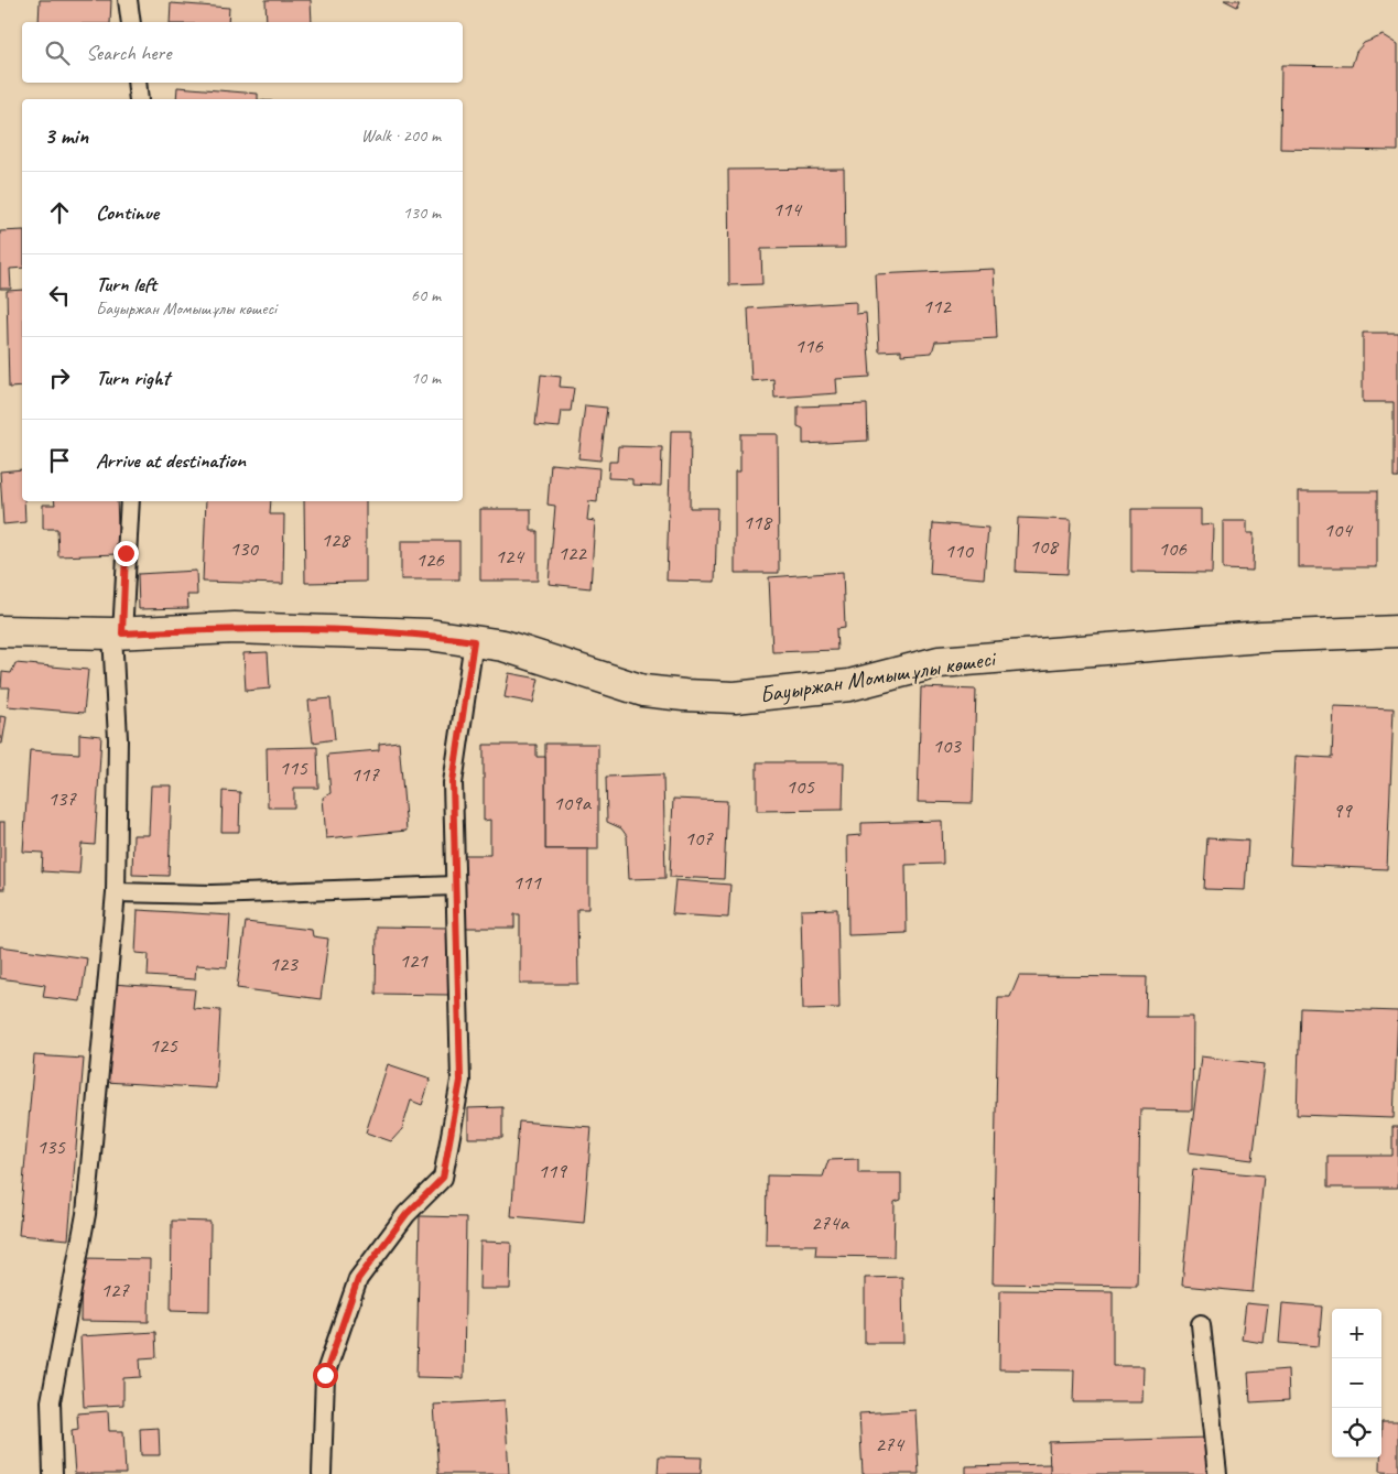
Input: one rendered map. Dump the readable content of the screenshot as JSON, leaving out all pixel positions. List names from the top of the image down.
{
  "streets": {
    "street": ["Бауыржан Момышұлы көшесі"]
  },
  "house_numbers": [
    "114",
    "112",
    "116",
    "118",
    "104",
    "128",
    "108",
    "130",
    "106",
    "110",
    "122",
    "124",
    "126",
    "103",
    "115",
    "117",
    "105",
    "137",
    "109а",
    "99",
    "107",
    "111",
    "121",
    "123",
    "125",
    "135",
    "119",
    "274а",
    "127",
    "274"
  ],
  "page": {
    "search": "Search here",
    "heading": ["3 min", "Walk · 200 m"],
    "list": [
      ["Continue", "130 m"],
      ["Turn left", "Бауыржан Момышұлы көшесі", "60 m"],
      ["Turn right", "10 m"],
      "Arrive at destination"
    ],
    "map_buttons": ["+", "−"]
  }
}
